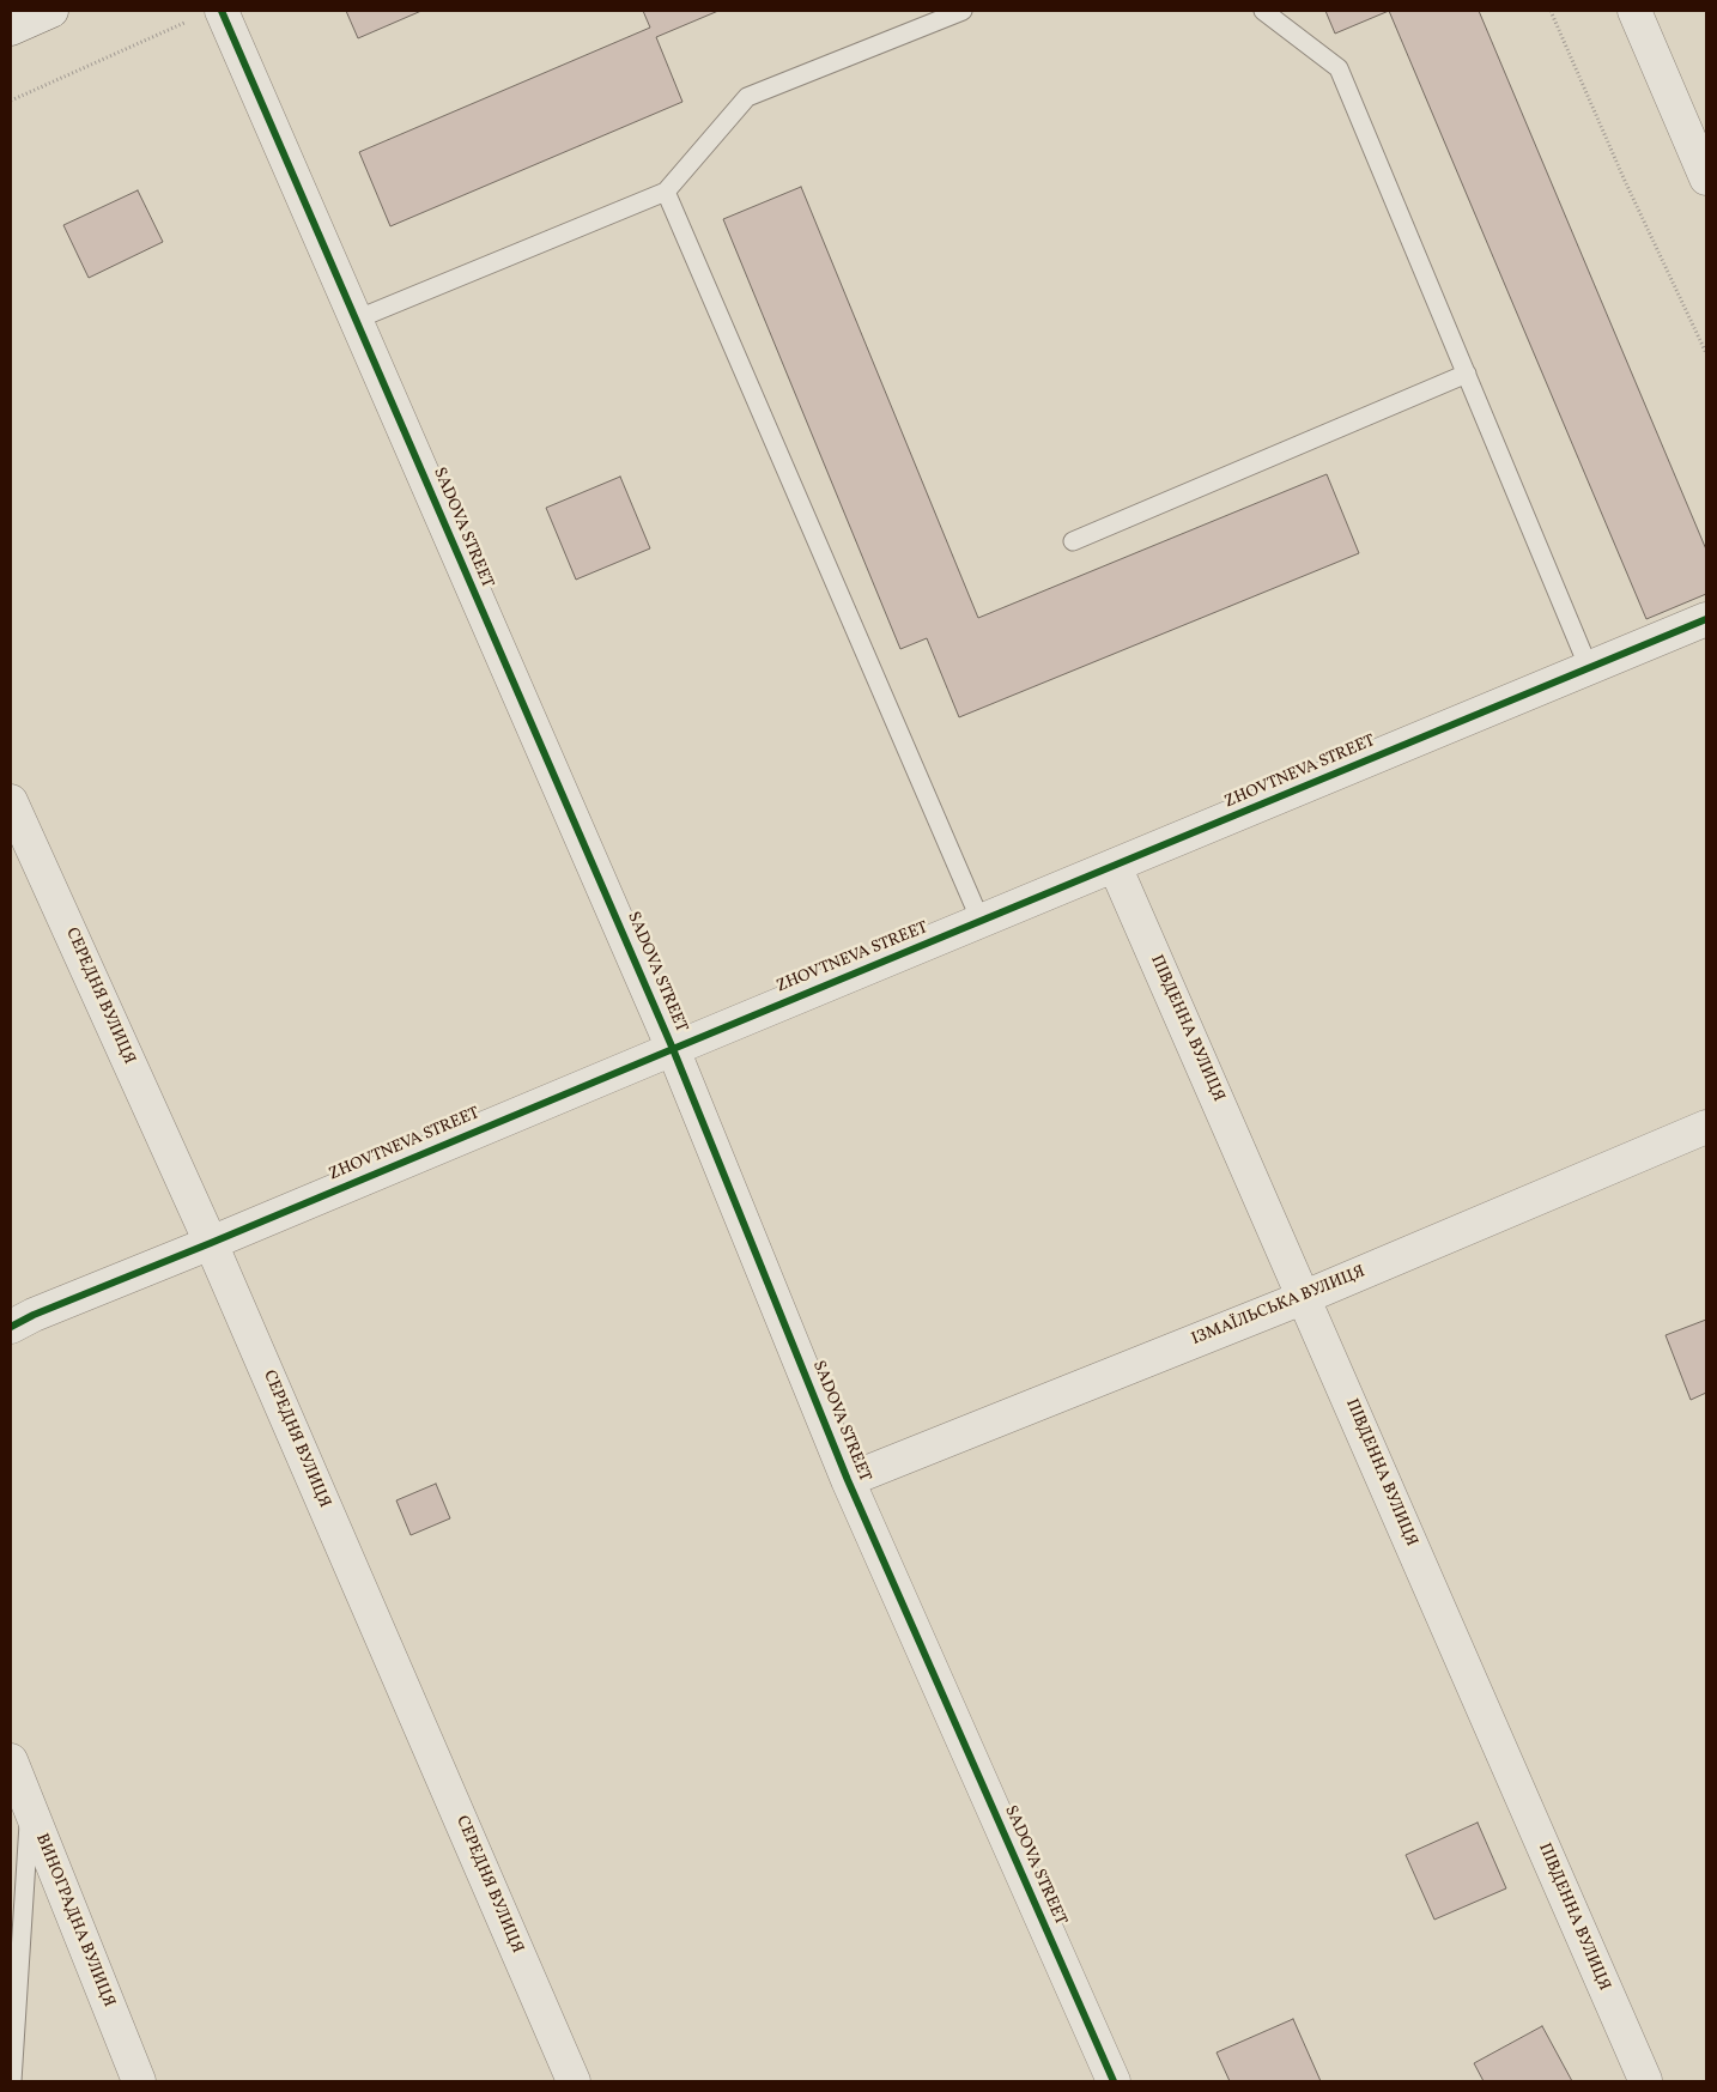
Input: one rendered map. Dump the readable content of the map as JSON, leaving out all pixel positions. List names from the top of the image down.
{
  "streets": {
    "street": [
      "SADOVA STREET",
      "ZHOVTNEVA STREET",
      "СЕРЕДНЯ ВУЛИЦЯ",
      "ПІВДЕННА ВУЛИЦЯ",
      "ІЗМАЇЛЬСЬКА ВУЛИЦЯ",
      "ВИНОГРАДНА ВУЛИЦЯ"
    ]
  },
  "crossings": [
    ["SADOVA STREET", "ZHOVTNEVA STREET"],
    ["SADOVA STREET", "ІЗМАЇЛЬСЬКА ВУЛИЦЯ"],
    ["ZHOVTNEVA STREET", "СЕРЕДНЯ ВУЛИЦЯ"],
    ["ZHOVTNEVA STREET", "ПІВДЕННА ВУЛИЦЯ"],
    ["ПІВДЕННА ВУЛИЦЯ", "ІЗМАЇЛЬСЬКА ВУЛИЦЯ"]
  ]
}
